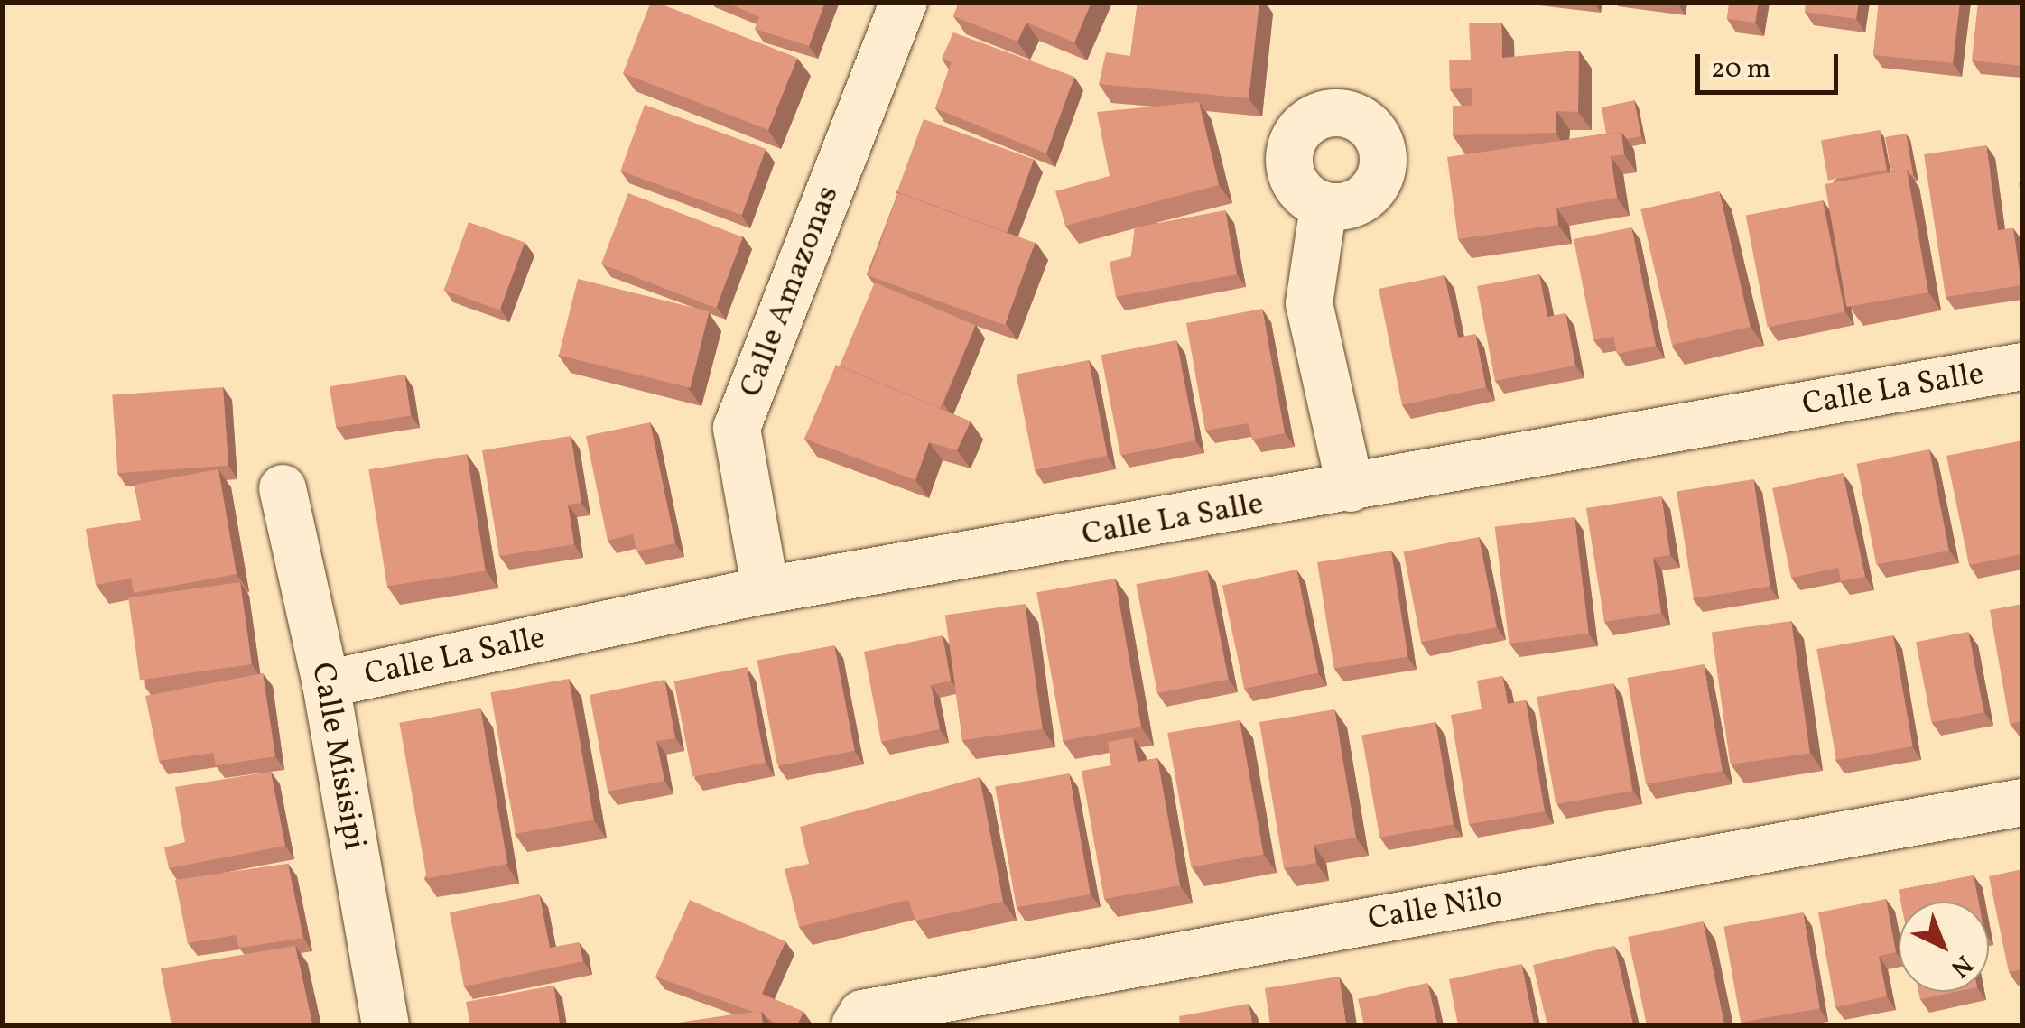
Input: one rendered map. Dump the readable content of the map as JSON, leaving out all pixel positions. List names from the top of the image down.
{
  "streets": {
    "street": [
      "Calle Amazonas",
      "Calle La Salle",
      "Calle Misisipi",
      "Calle Nilo"
    ]
  },
  "crossings": [
    ["Calle Amazonas", "Calle La Salle"],
    ["Calle La Salle", "Calle Misisipi"]
  ],
  "scale_bar": "20 m",
  "north": "bottom right"
}
